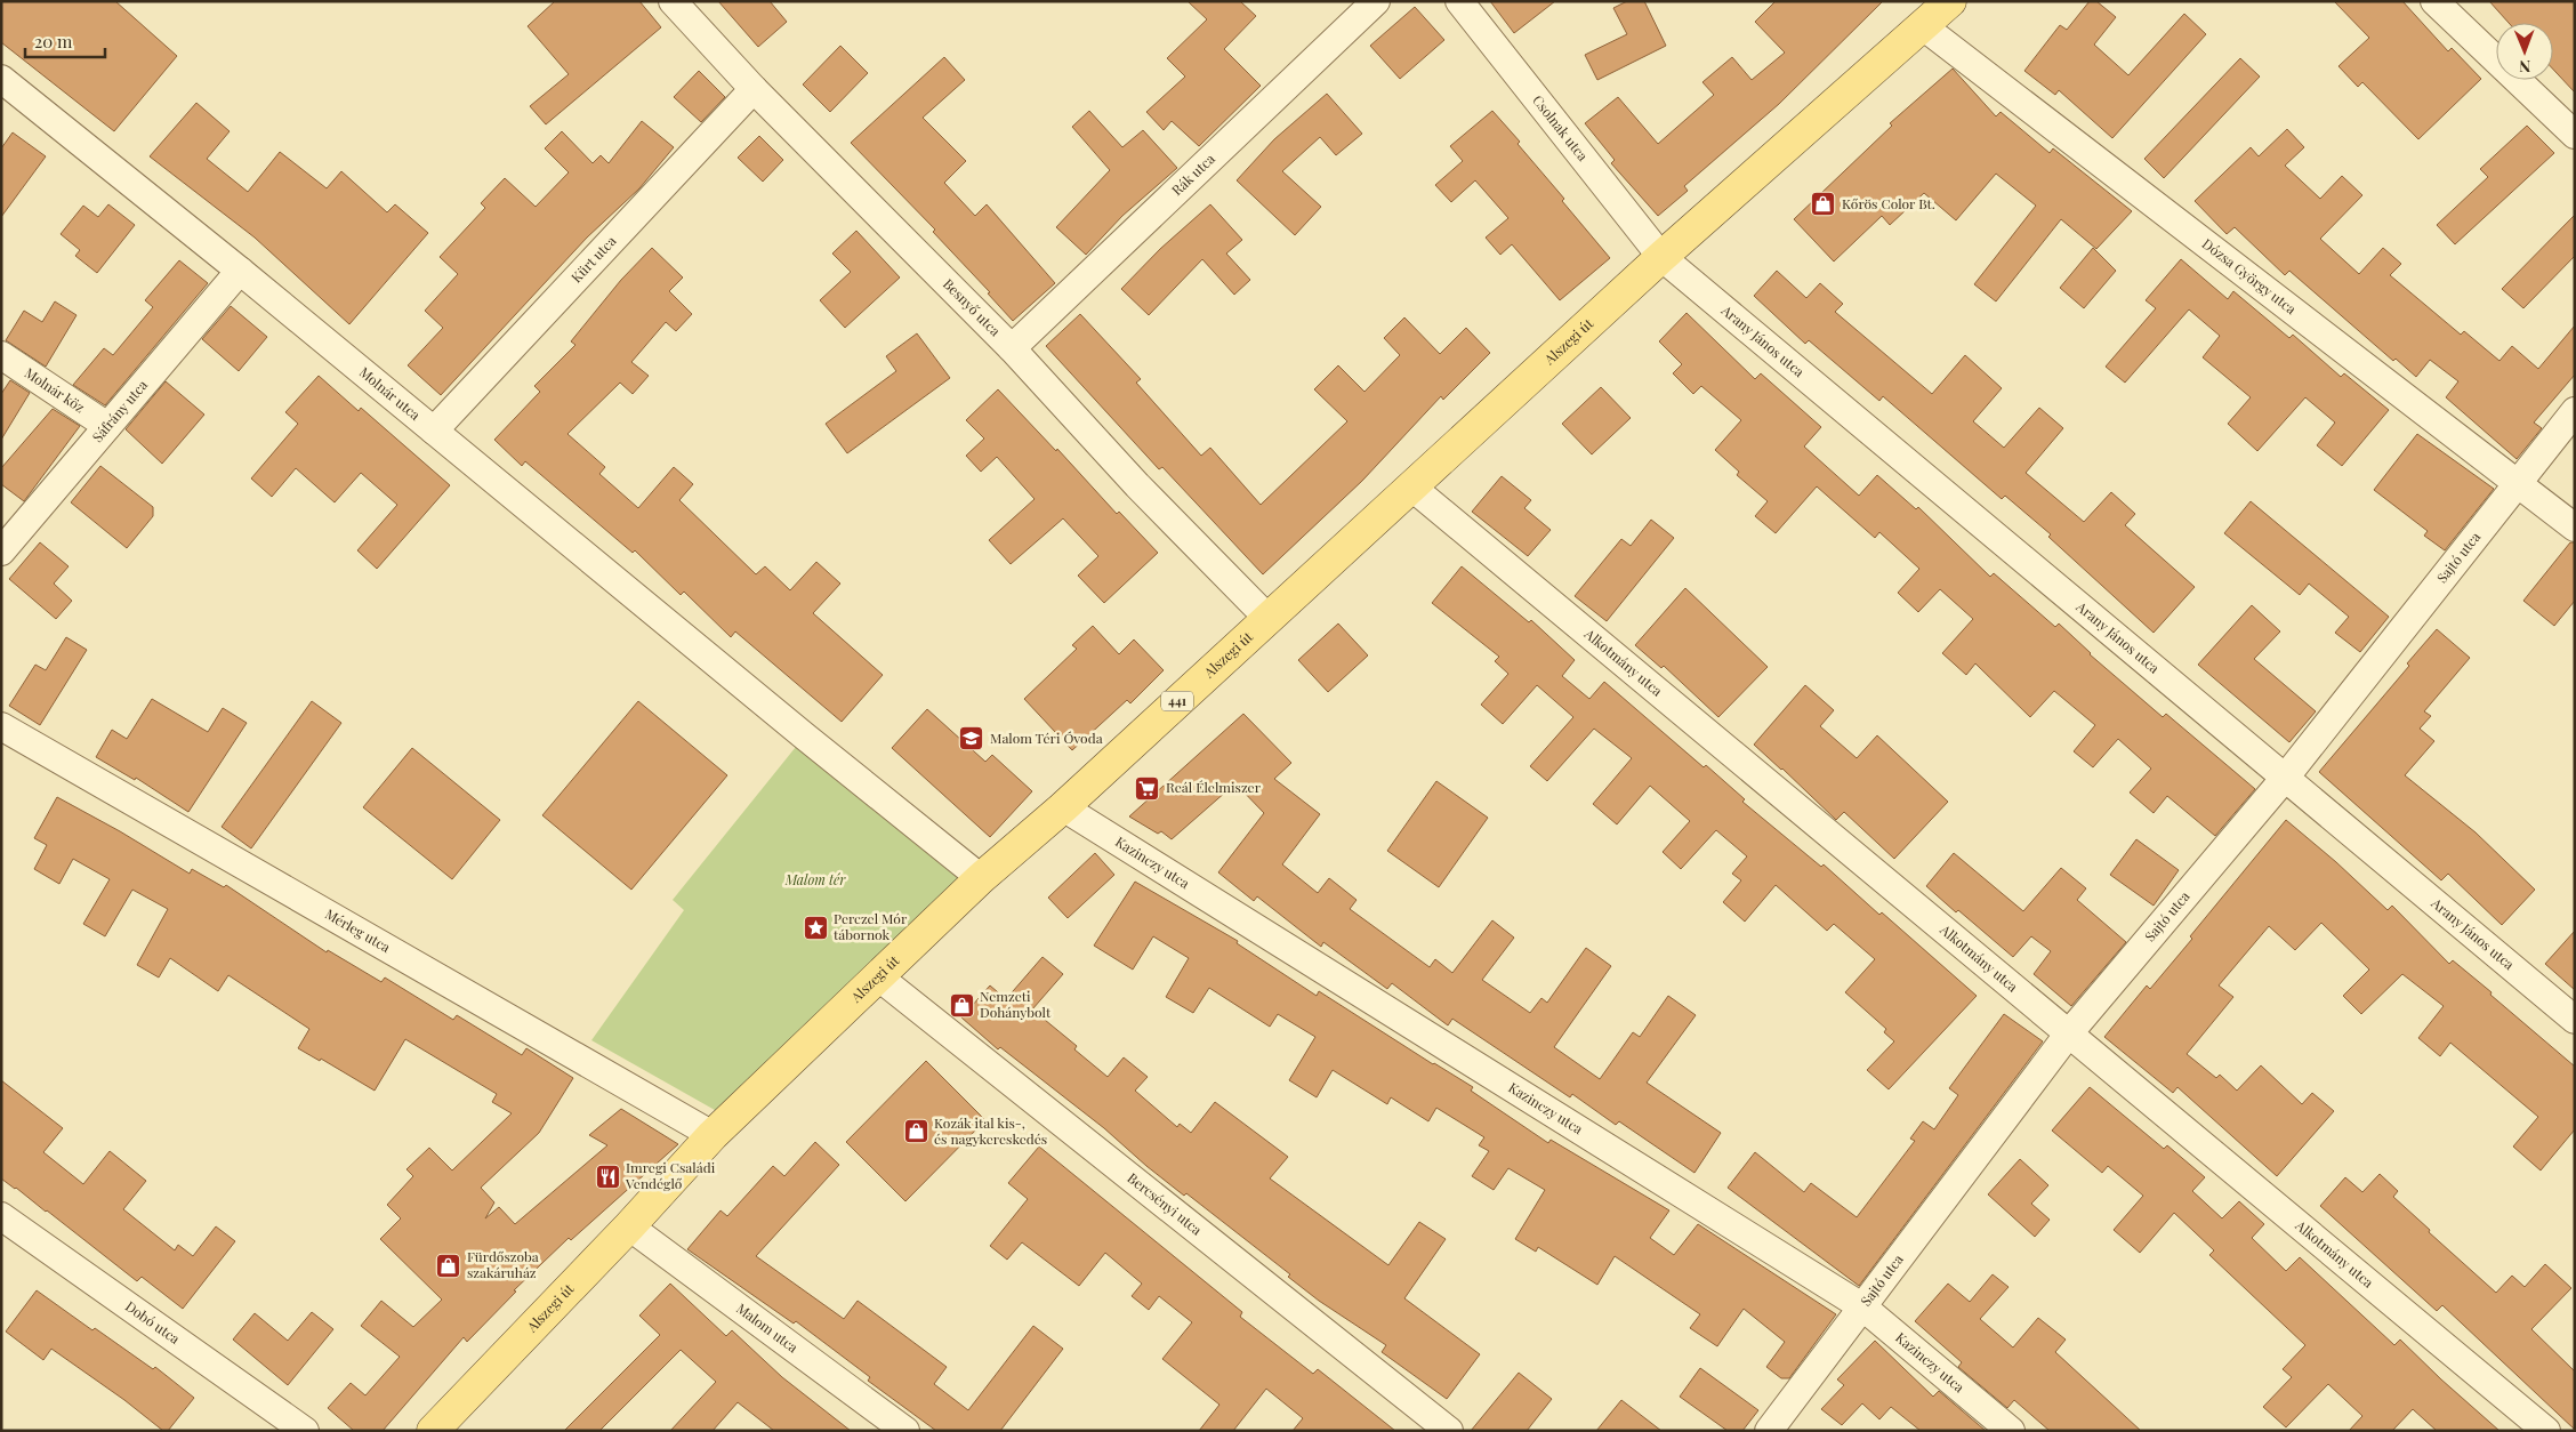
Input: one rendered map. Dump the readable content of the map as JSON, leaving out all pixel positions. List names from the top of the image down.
{
  "streets": {
    "main road": ["Alszegi út", "441"],
    "street": [
      "Csolnak utca",
      "Rák utca",
      "Kürt utca",
      "Dózsa György utca",
      "Besnyő utca",
      "Arany János utca",
      "Molnár köz",
      "Molnár utca",
      "Sáfrány utca",
      "Sajtó utca",
      "Alkotmány utca",
      "Kazinczy utca",
      "Mérleg utca",
      "Bercsényi utca",
      "Dobó utca",
      "Malom utca"
    ]
  },
  "crossings": [
    ["Csolnak utca", "Arany János utca"],
    ["Csolnak utca", "Alszegi út"],
    ["Rák utca", "Besnyő utca"],
    ["Kürt utca", "Besnyő utca"],
    ["Kürt utca", "Molnár utca"],
    ["Dózsa György utca", "Alszegi út"],
    ["Dózsa György utca", "Sajtó utca"],
    ["Besnyő utca", "Alszegi út"],
    ["Arany János utca", "Alszegi út"],
    ["Arany János utca", "Sajtó utca"],
    ["Alszegi út", "Molnár utca"],
    ["Alszegi út", "Alkotmány utca"],
    ["Alszegi út", "Kazinczy utca"],
    ["Alszegi út", "Mérleg utca"],
    ["Alszegi út", "Bercsényi utca"],
    ["Alszegi út", "Malom utca"],
    ["Molnár köz", "Sáfrány utca"],
    ["Molnár utca", "Sáfrány utca"],
    ["Sajtó utca", "Alkotmány utca"],
    ["Sajtó utca", "Kazinczy utca"]
  ],
  "parks": ["Malom tér"],
  "places": {
    "shop": [
      "Kőrös Color Bt.",
      "Nemzeti Dohánybolt",
      "Kozák ital kis-, és nagykereskedés",
      "Fürdőszoba szakáruház"
    ],
    "school or university": ["Malom Téri Óvoda"],
    "supermarket": ["Reál Élelmiszer"],
    "place": ["Perczel Mór tábornok"],
    "restaurant": ["Imregi Családi Vendéglő"]
  },
  "scale_bar": "20 m",
  "north": "bottom"
}
